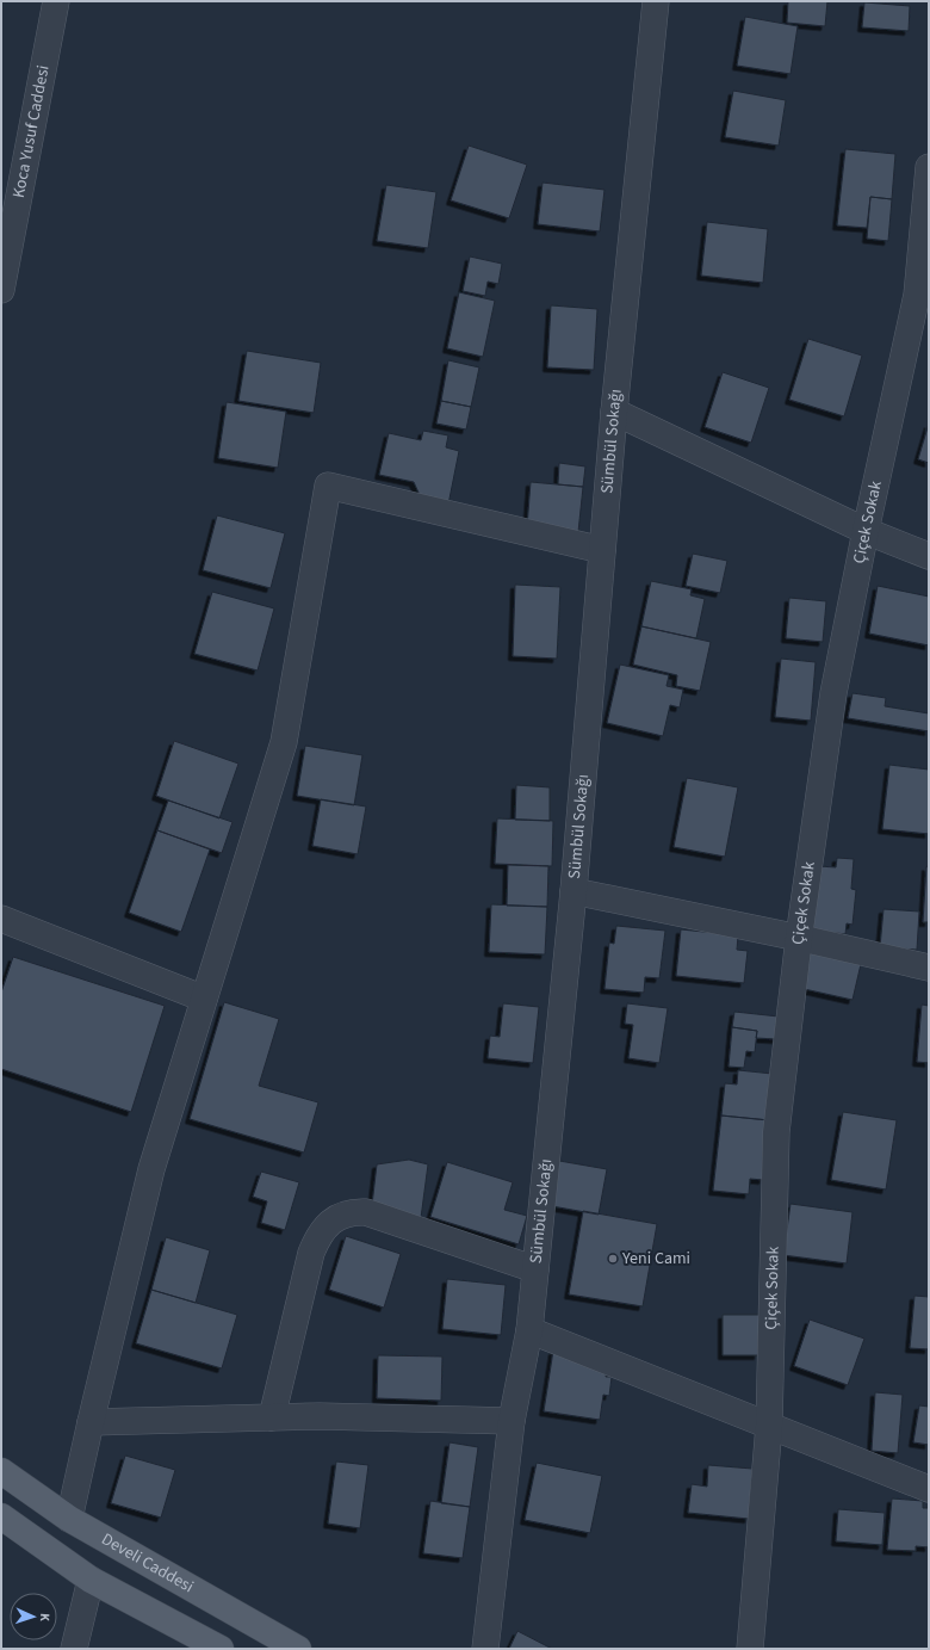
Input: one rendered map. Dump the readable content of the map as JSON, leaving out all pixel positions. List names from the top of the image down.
{
  "streets": {
    "main road": ["Develi Caddesi"],
    "street": ["Koca Yusuf Caddesi", "Sümbül Sokağı", "Çiçek Sokak"]
  },
  "places": ["Yeni Cami"],
  "north": "right"
}
